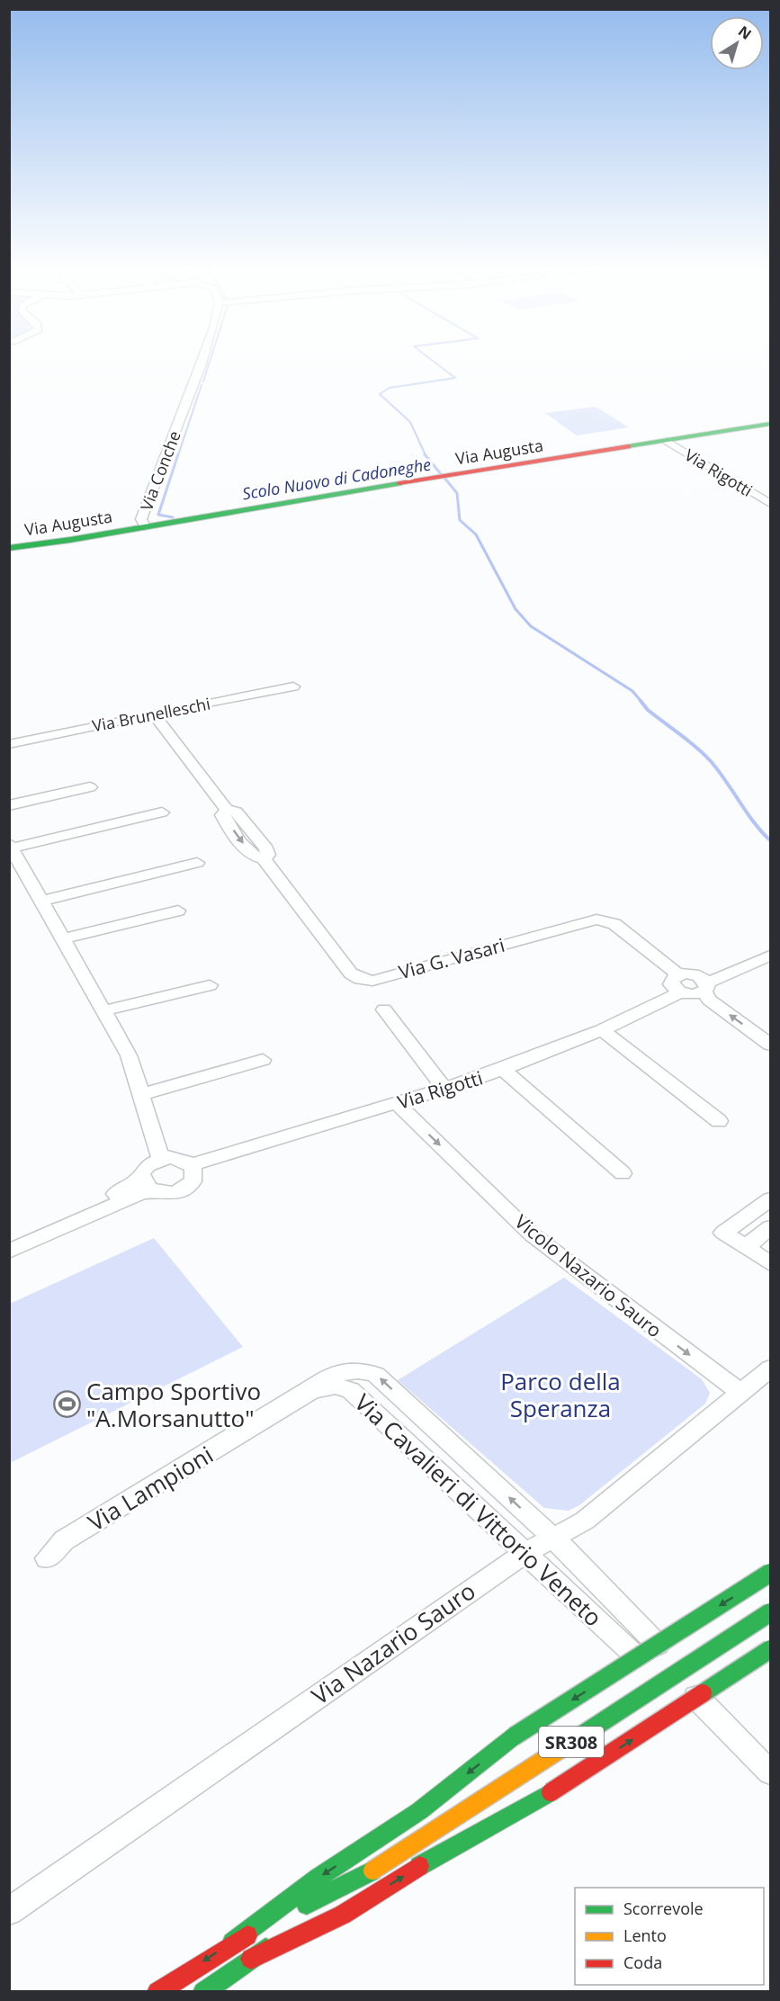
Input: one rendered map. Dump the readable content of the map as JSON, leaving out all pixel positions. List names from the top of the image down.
{
  "streets": {
    "main road": ["Via Augusta", "SR308"],
    "street": [
      "Via Conche",
      "Via Rigotti",
      "Via Brunelleschi",
      "Via G. Vasari",
      "Vicolo Nazario Sauro",
      "Via Lampioni",
      "Via Cavalieri di Vittorio Veneto",
      "Via Nazario Sauro"
    ]
  },
  "crossings": [
    ["Via Augusta", "Via Conche"],
    ["Via Augusta", "Via Rigotti"],
    ["Via Rigotti", "Via G. Vasari"],
    ["Via Rigotti", "Vicolo Nazario Sauro"],
    ["Via Brunelleschi", "Via G. Vasari"],
    ["Vicolo Nazario Sauro", "Via Nazario Sauro"],
    ["Via Lampioni", "Via Cavalieri di Vittorio Veneto"],
    ["Via Cavalieri di Vittorio Veneto", "Via Nazario Sauro"]
  ],
  "water": ["Scolo Nuovo di Cadoneghe"],
  "parks": ["Parco della Speranza"],
  "places": {
    "sports": ["Campo Sportivo \"A.Morsanutto\""]
  },
  "legend": ["Scorrevole", "Lento", "Coda"],
  "north": "top right"
}
